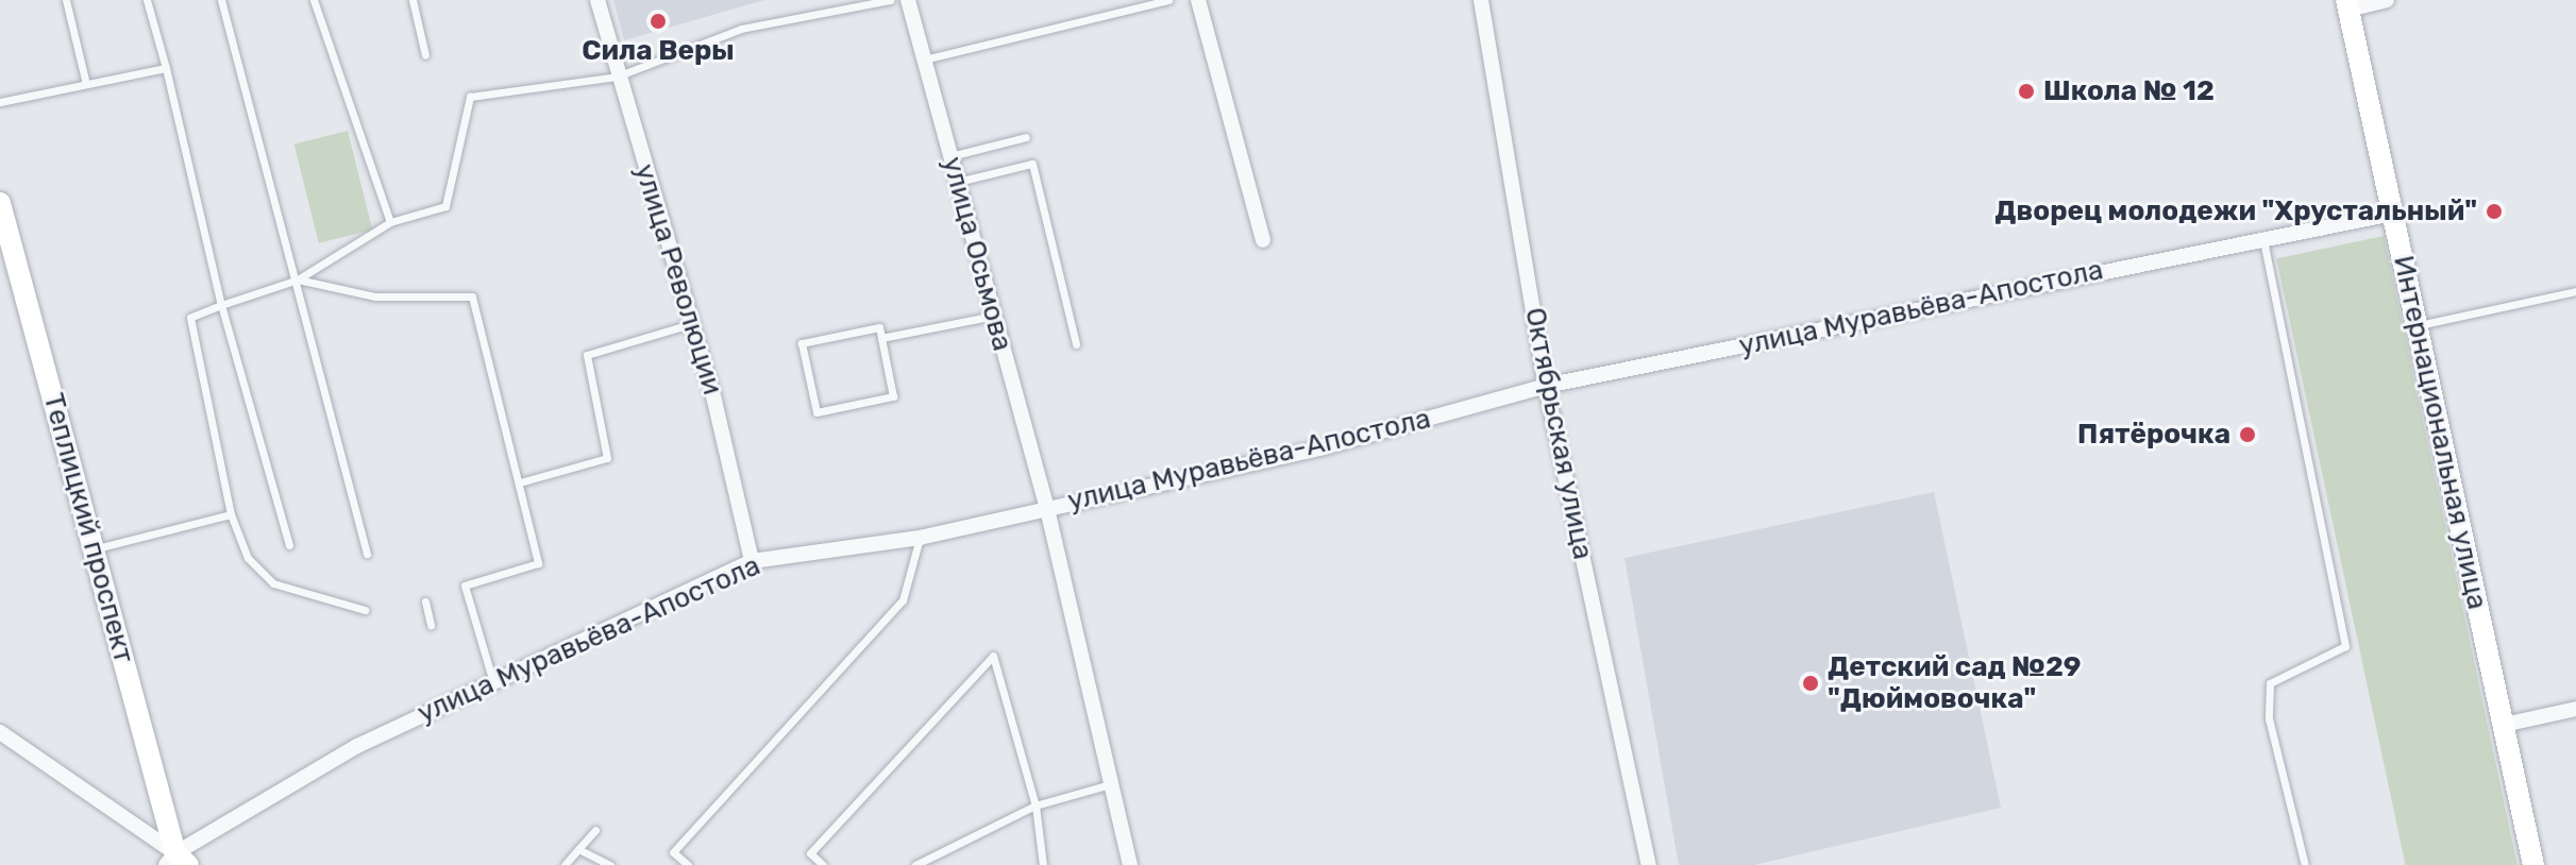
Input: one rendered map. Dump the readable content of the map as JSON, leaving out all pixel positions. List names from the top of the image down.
{
  "streets": {
    "main road": ["Интернациональная улица", "Теплицкий проспект"],
    "street": [
      "улица Осьмова",
      "улица Революции",
      "улица Муравьёва-Апостола",
      "Октябрьская улица"
    ]
  },
  "crossings": [
    ["улица Осьмова", "улица Муравьёва-Апостола"],
    ["улица Революции", "улица Муравьёва-Апостола"],
    ["улица Муравьёва-Апостола", "Интернациональная улица"],
    ["улица Муравьёва-Апостола", "Октябрьская улица"],
    ["улица Муравьёва-Апостола", "Теплицкий проспект"]
  ],
  "places": [
    "Сила Веры",
    "Школа № 12",
    "Дворец молодежи \"Хрустальный\"",
    "Пятёрочка",
    "Детский сад №29 \"Дюймовочка\""
  ]
}
